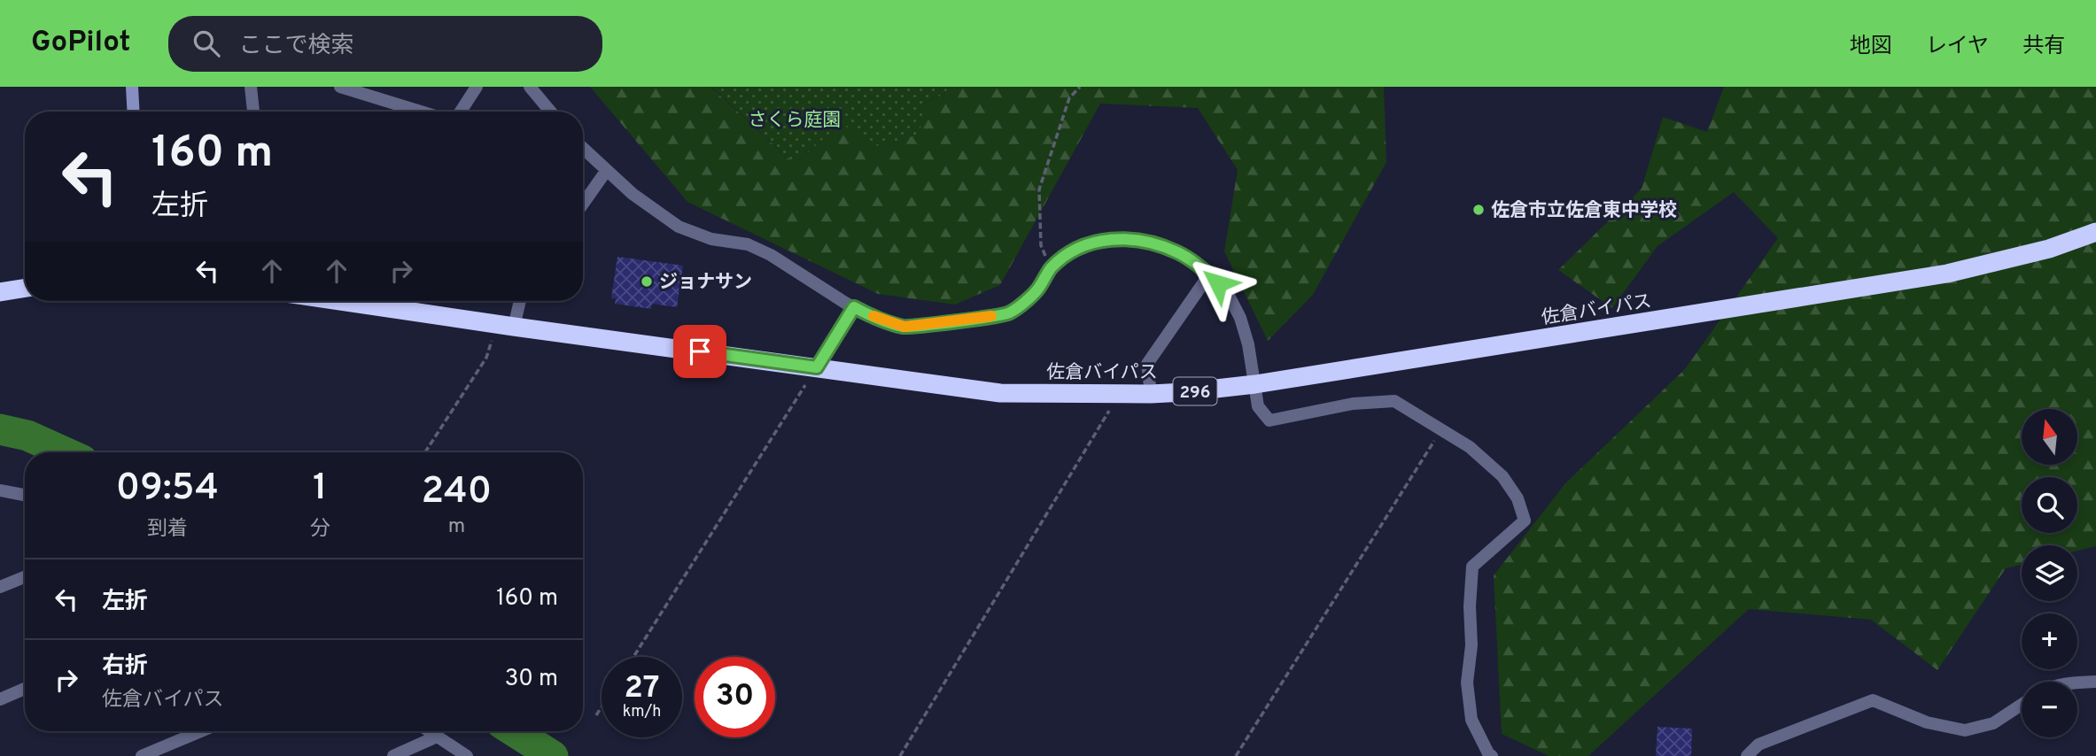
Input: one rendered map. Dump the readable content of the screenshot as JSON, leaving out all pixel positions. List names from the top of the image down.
{
  "streets": {
    "highway": ["佐倉バイパス", "296"]
  },
  "parks": ["さくら庭園"],
  "places": ["佐倉市立佐倉東中学校", "ジョナサン"],
  "north": "top",
  "page": {
    "header": "GoPilot",
    "search": "ここで検索",
    "nav": ["地図", "レイヤ", "共有"],
    "turn": ["160 m", "左折"],
    "map_buttons": ["+", "−"],
    "eta": [
      "09:54",
      "到着",
      "1",
      "分",
      "240",
      "m"
    ],
    "list": [
      {
        "name": "左折",
        "value": "160 m"
      },
      {
        "name": "右折",
        "note": "佐倉バイパス",
        "value": "30 m"
      }
    ],
    "speed": "27 km/h",
    "limit": "30"
  }
}
